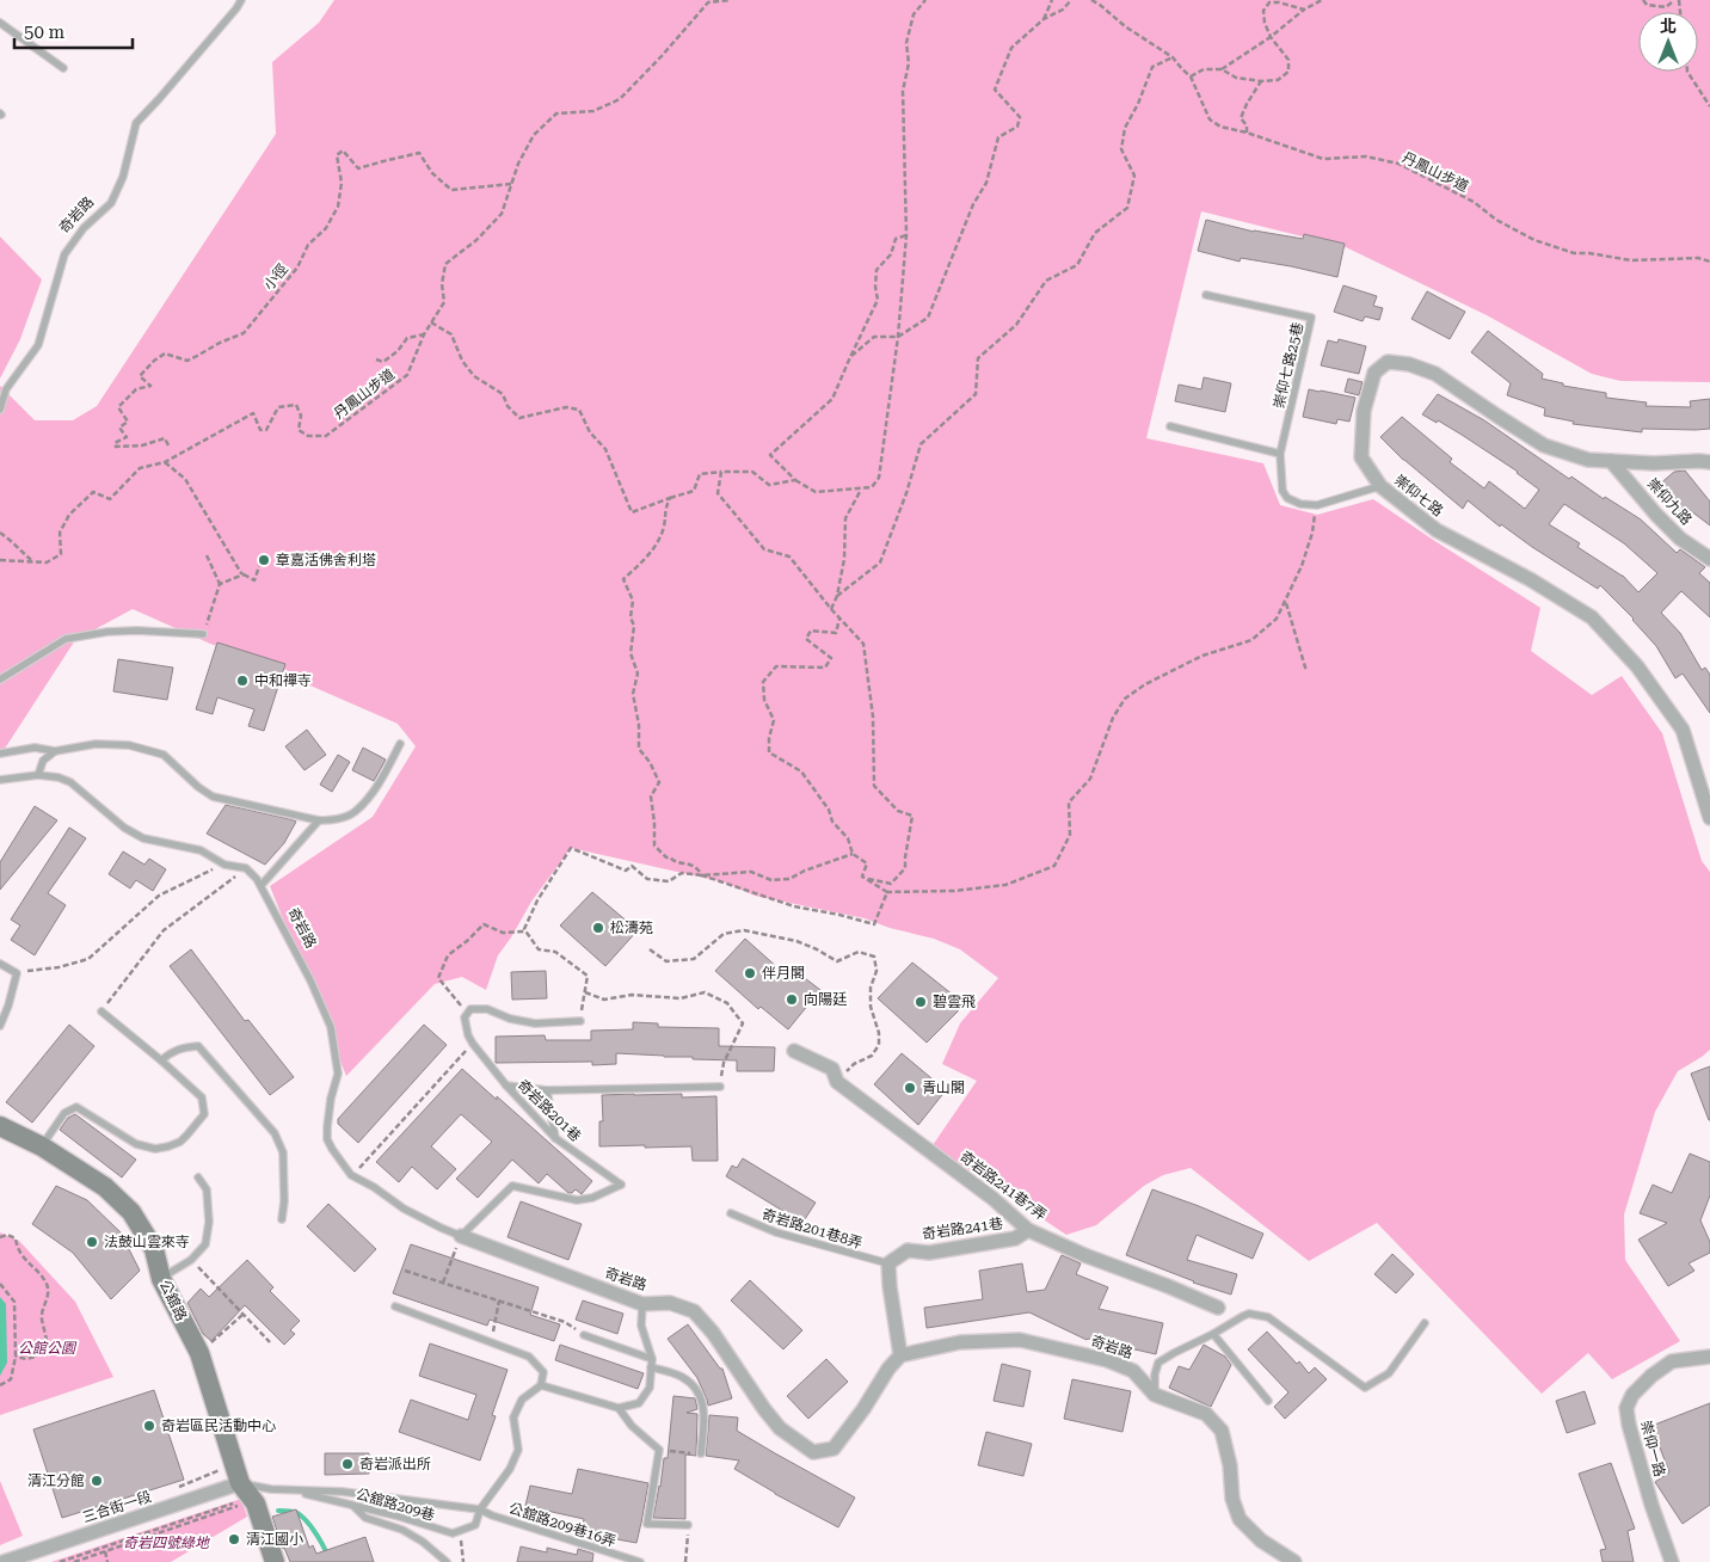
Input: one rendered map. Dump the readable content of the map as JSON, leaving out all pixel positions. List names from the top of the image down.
{
  "streets": {
    "street": [
      "奇岩路",
      "崇仰七路",
      "崇仰九路",
      "奇岩路241巷7弄",
      "奇岩路241巷",
      "公舘路",
      "崇仰一路",
      "三合街一段"
    ],
    "lane": [
      "崇仰七路25巷",
      "奇岩路201巷",
      "奇岩路201巷8弄",
      "公舘路209巷",
      "公舘路209巷16弄"
    ],
    "path": ["丹鳳山步道", "小徑"]
  },
  "crossings": [
    ["丹鳳山步道", "小徑"],
    ["奇岩路", "奇岩路201巷"],
    ["崇仰七路25巷", "崇仰七路"],
    ["崇仰七路", "崇仰九路"],
    ["奇岩路241巷7弄", "奇岩路241巷"],
    ["奇岩路201巷8弄", "奇岩路241巷"],
    ["公舘路", "公舘路209巷"],
    ["公舘路", "三合街一段"],
    ["公舘路209巷", "三合街一段"],
    ["公舘路209巷", "公舘路209巷16弄"]
  ],
  "parks": ["公館公園", "奇岩四號綠地"],
  "places": [
    "章嘉活佛舍利塔",
    "中和禪寺",
    "松濤苑",
    "伴月閣",
    "向陽廷",
    "碧雲飛",
    "青山閣",
    "法鼓山雲來寺",
    "奇岩區民活動中心",
    "奇岩派出所",
    "清江分館",
    "清江國小"
  ],
  "scale_bar": "50 m",
  "north": "top"
}
